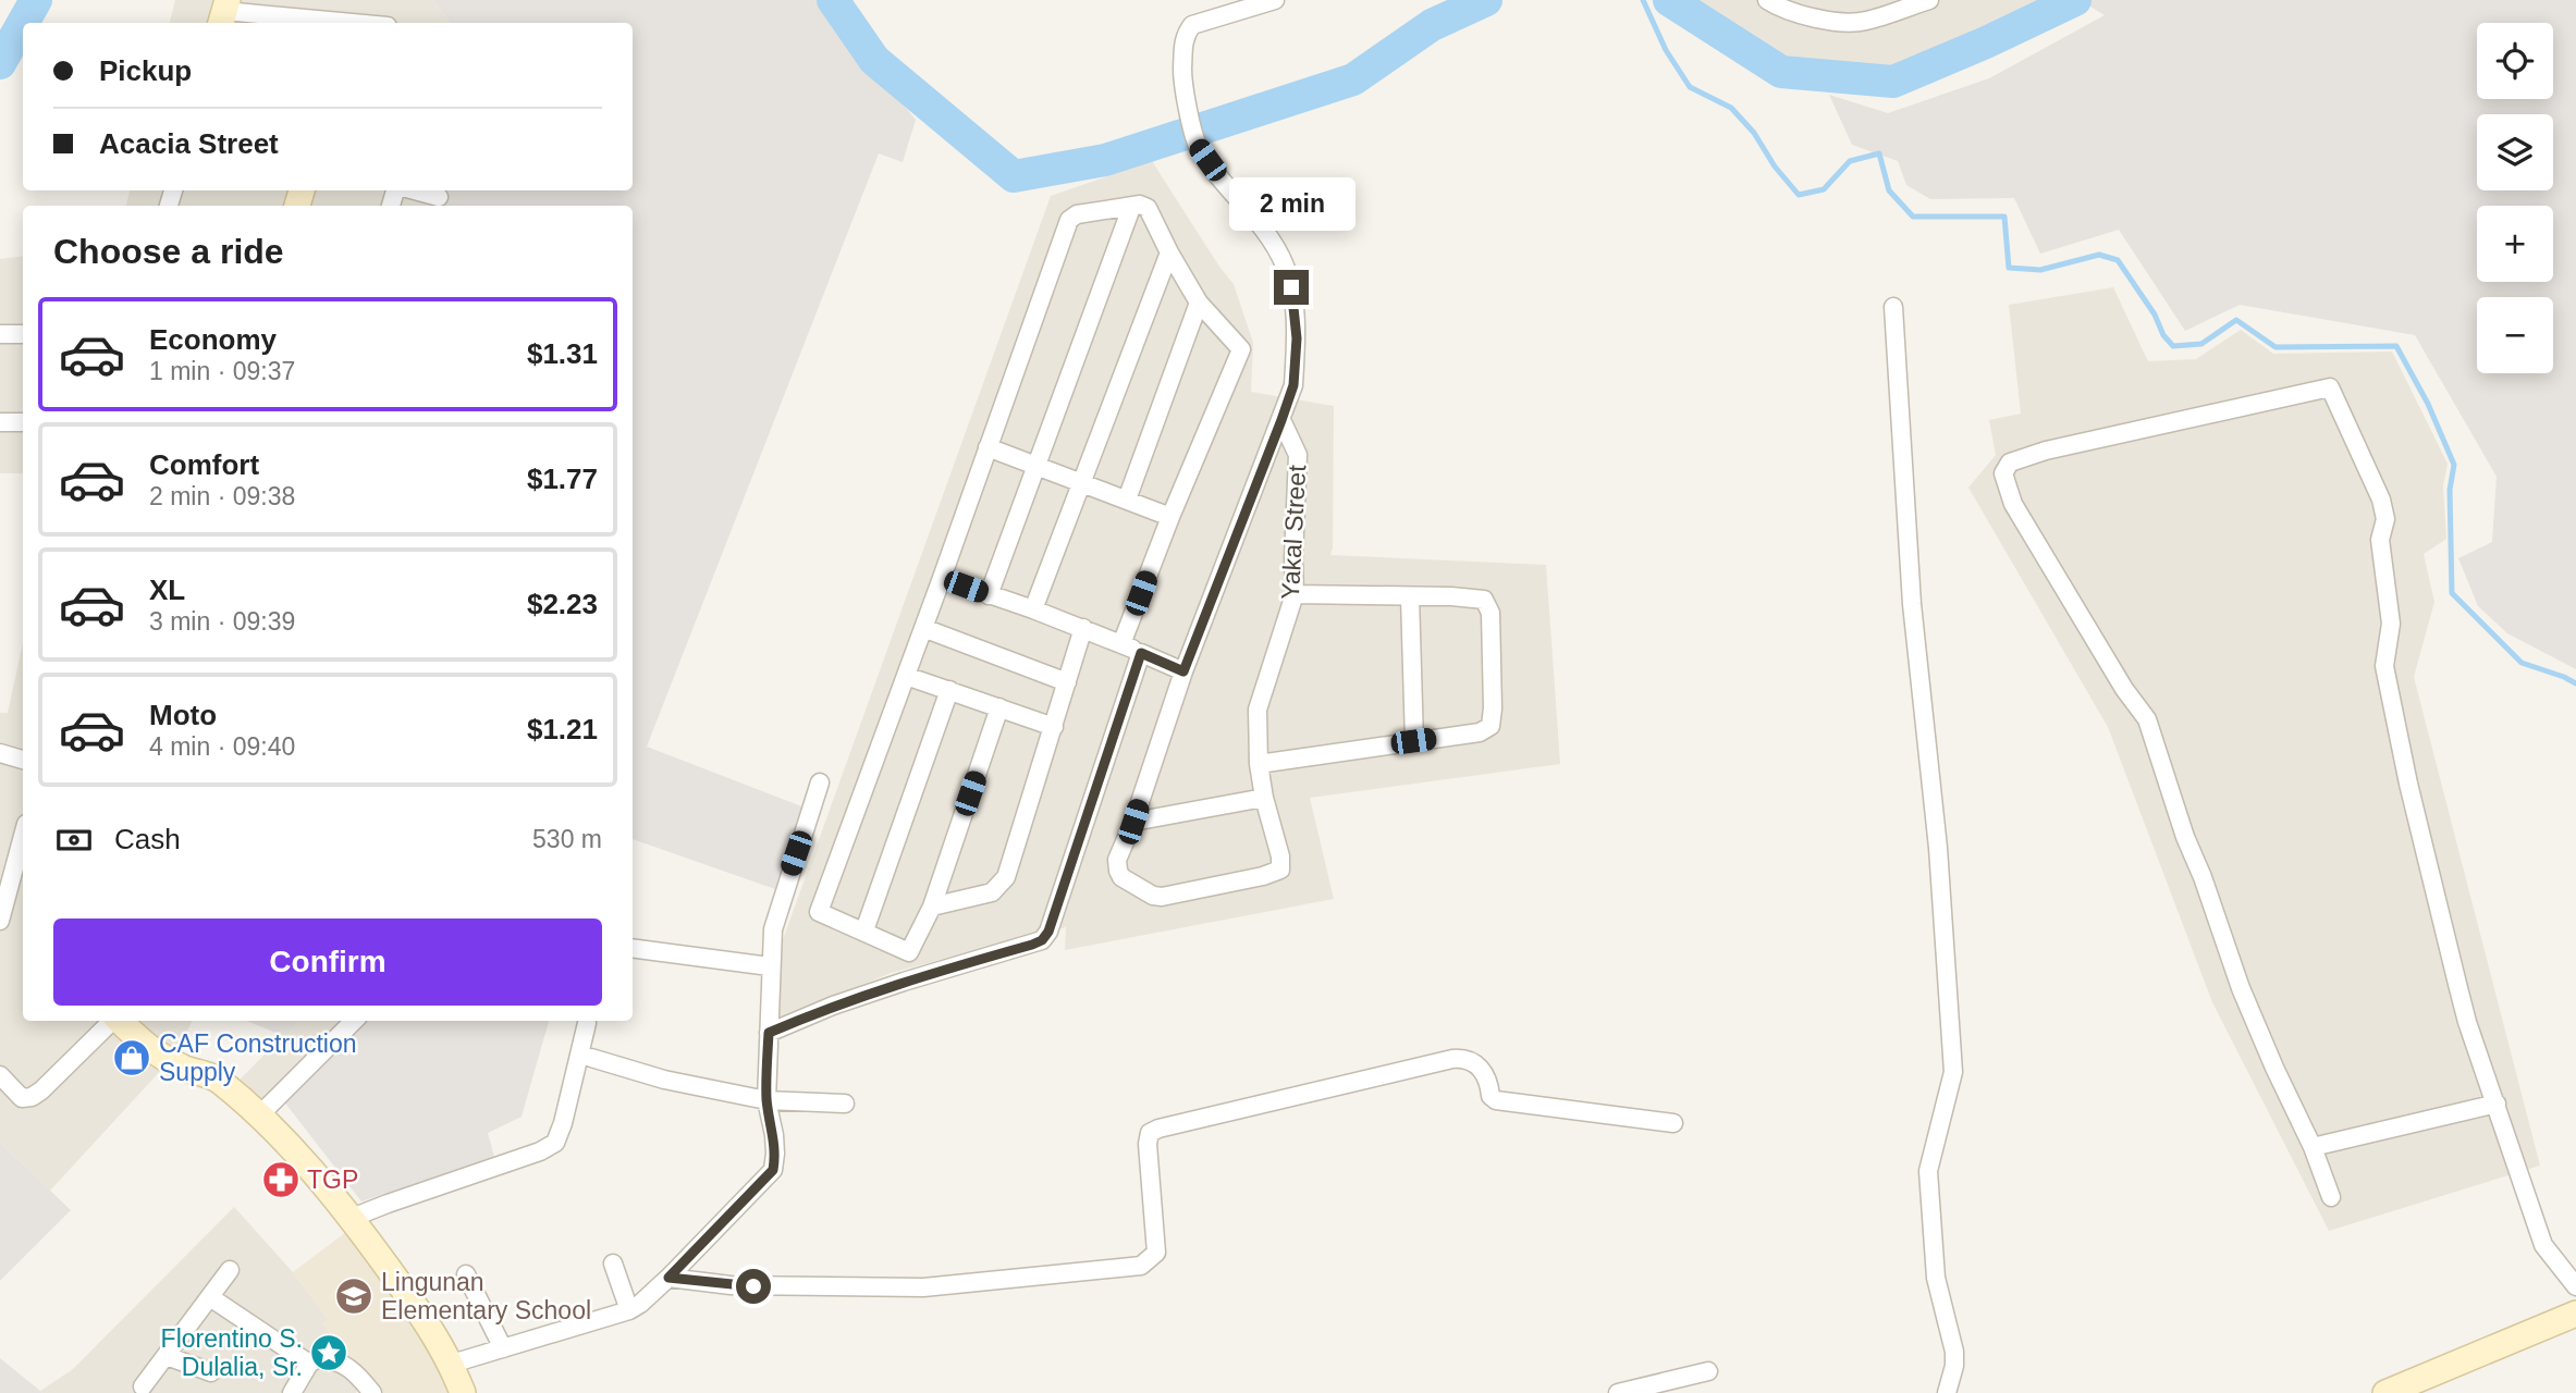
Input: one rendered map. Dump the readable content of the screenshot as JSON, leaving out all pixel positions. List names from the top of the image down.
{
  "streets": {
    "street": ["Yakal Street"]
  },
  "places": {
    "shop": ["CAF Construction Supply"],
    "pharmacy": ["TGP"],
    "school or university": ["Lingunan Elementary School"],
    "place": ["Florentino S. Dulalia, Sr."]
  },
  "page": {
    "map_buttons": ["+", "−"],
    "banner": ["Pickup", "Acacia Street"],
    "bubble": "2 min",
    "heading": "Choose a ride",
    "list": [
      {
        "name": "Economy",
        "note": "1 min · 09:37",
        "value": "$1.31"
      },
      {
        "name": "Comfort",
        "note": "2 min · 09:38",
        "value": "$1.77"
      },
      {
        "name": "XL",
        "note": "3 min · 09:39",
        "value": "$2.23"
      },
      {
        "name": "Moto",
        "note": "4 min · 09:40",
        "value": "$1.21"
      }
    ],
    "pay": ["Cash", "530 m"],
    "buttons": "Confirm"
  }
}
